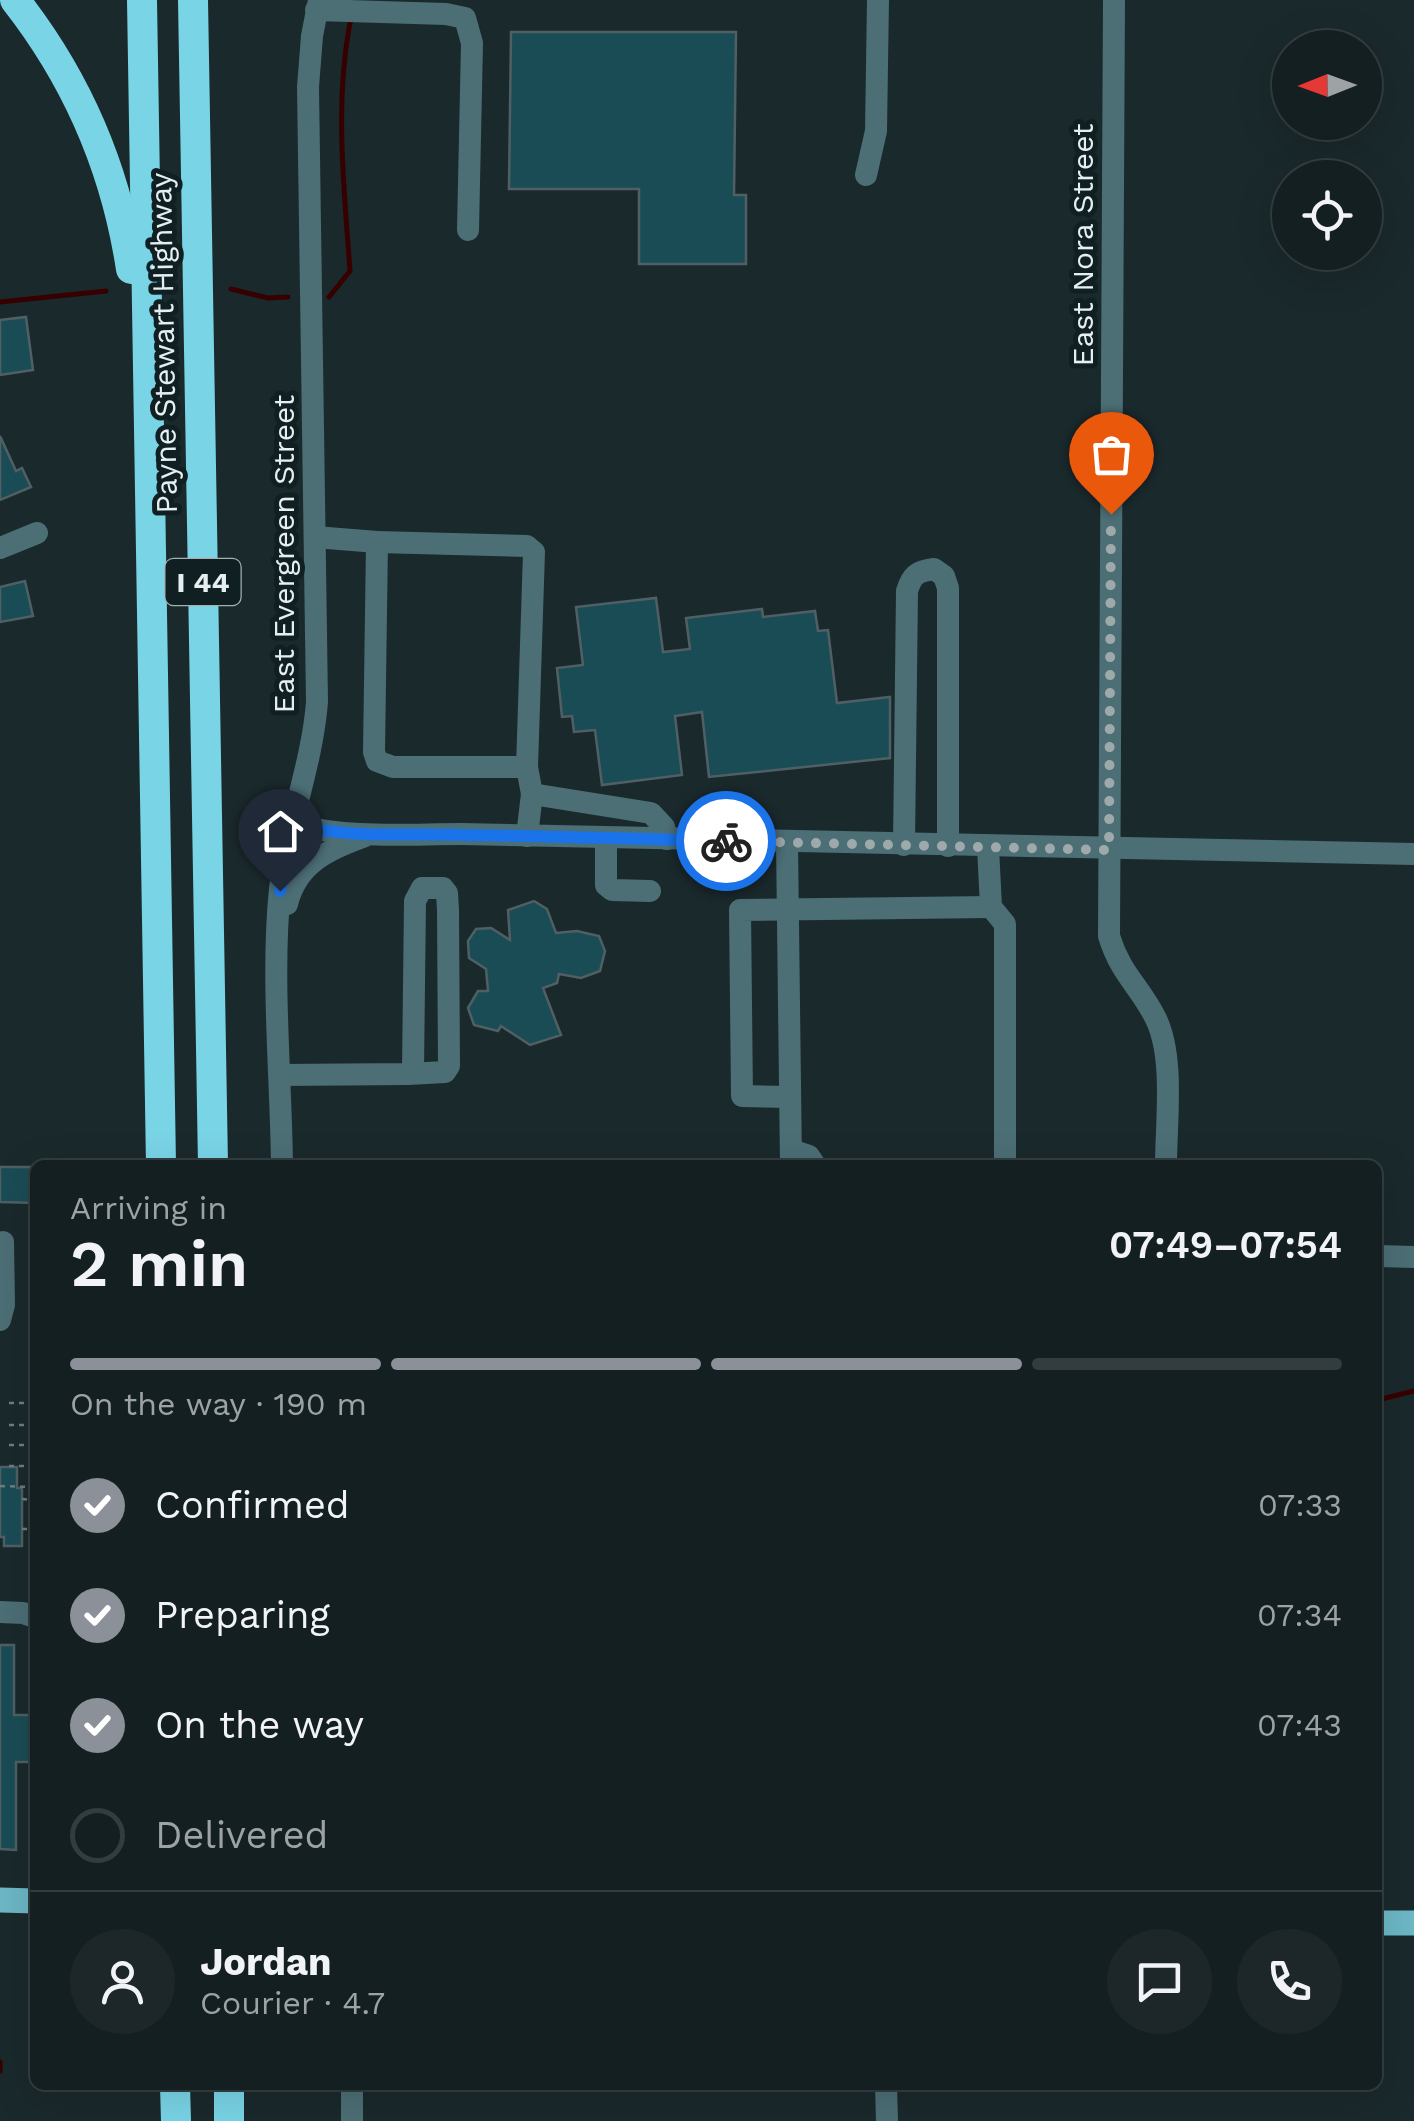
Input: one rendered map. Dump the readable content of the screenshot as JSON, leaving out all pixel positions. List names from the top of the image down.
{
  "streets": {
    "highway": ["Payne Stewart Highway", "I 44"],
    "street": ["East Nora Street", "East Evergreen Street"]
  },
  "north": "left",
  "page": {
    "heading": ["2 min", "Arriving in", "07:49–07:54"],
    "panel": ["Jordan", "Courier · 4.7"],
    "bar": "On the way · 190 m",
    "list": [
      ["Confirmed", "07:33"],
      ["Preparing", "07:34"],
      ["On the way", "07:43"],
      "Delivered"
    ]
  }
}
